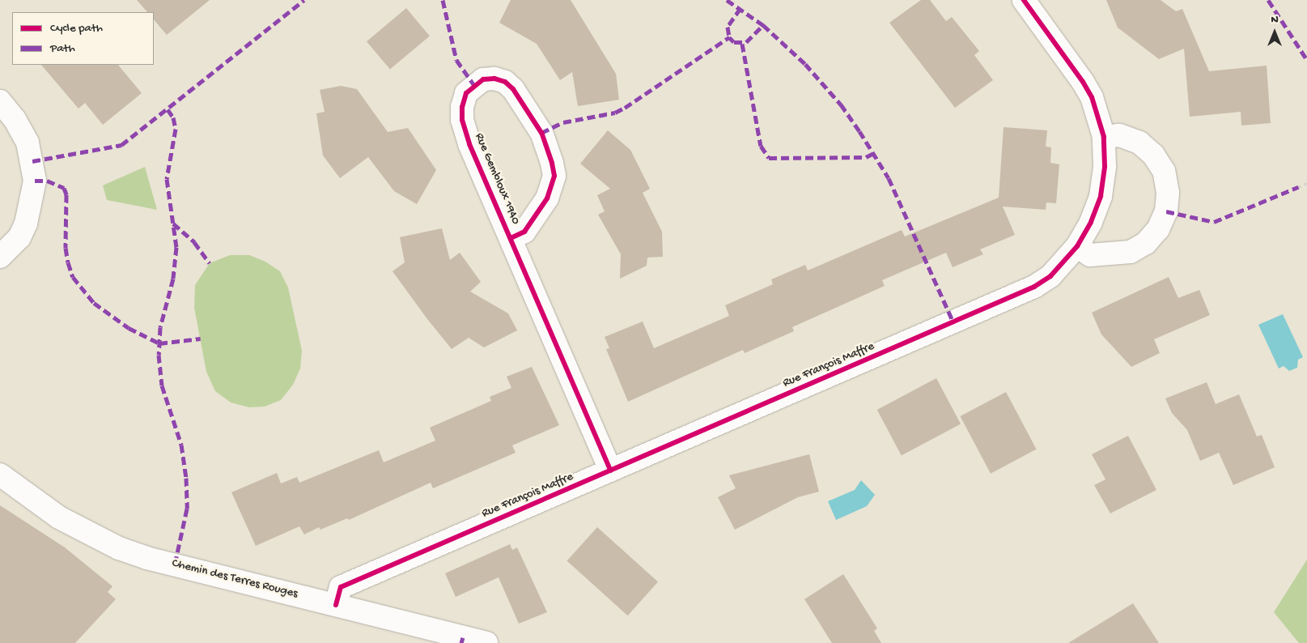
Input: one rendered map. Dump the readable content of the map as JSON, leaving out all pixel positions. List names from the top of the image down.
{
  "streets": {
    "street": ["Rue Gembloux 1940", "Rue François Maffre", "Chemin des Terres Rouges"]
  },
  "crossings": [
    ["Rue Gembloux 1940", "Rue François Maffre"],
    ["Rue François Maffre", "Chemin des Terres Rouges"]
  ],
  "legend": ["Cycle path", "Path"],
  "north": "top"
}
